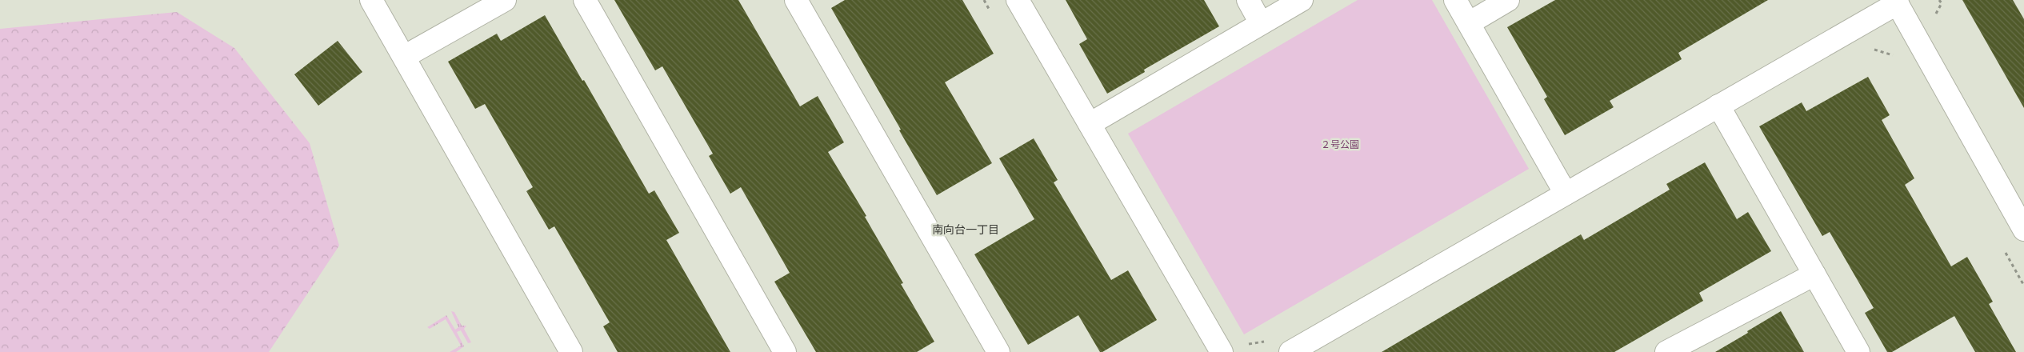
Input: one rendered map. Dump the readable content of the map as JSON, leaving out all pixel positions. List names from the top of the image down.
{
  "districts": ["南向台一丁目"],
  "parks": ["２号公園"]
}
